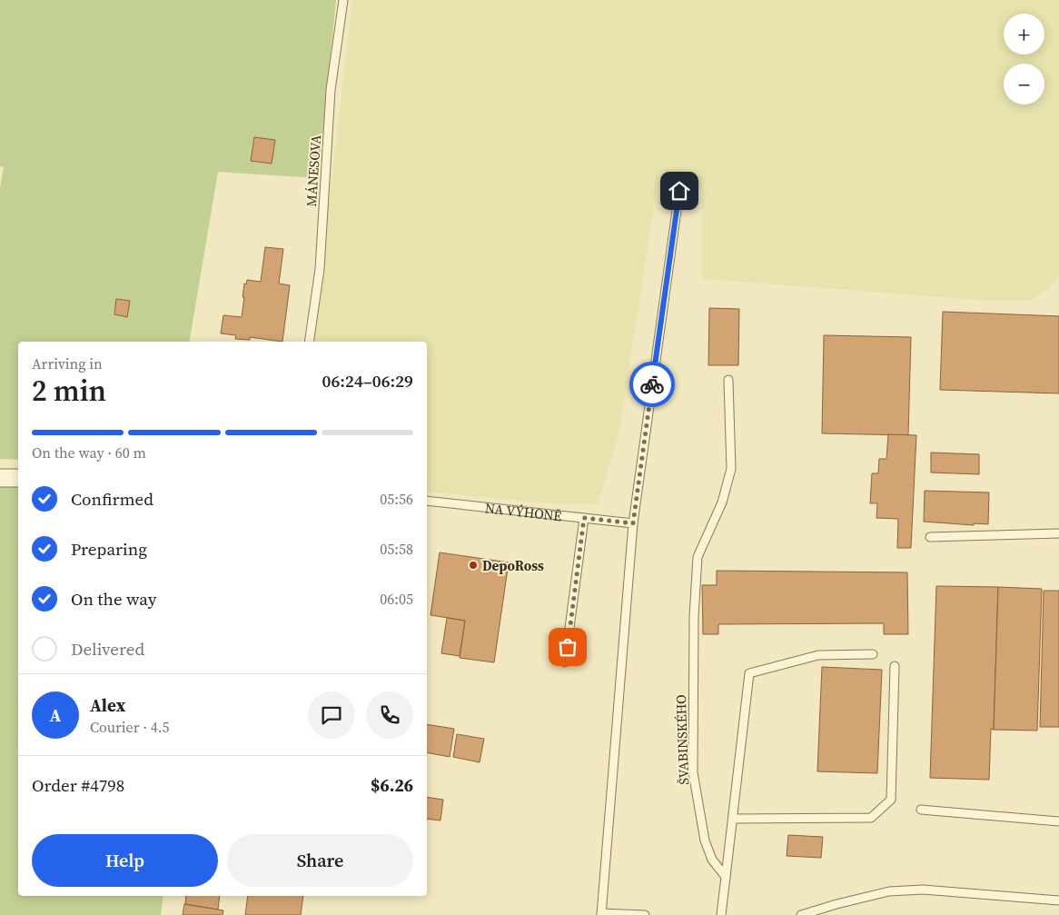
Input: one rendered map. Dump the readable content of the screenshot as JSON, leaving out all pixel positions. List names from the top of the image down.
{
  "streets": {
    "lane": ["MÁNESOVA", "NA VÝHONĚ", "ŠVABINSKÉHO"]
  },
  "places": ["DepoRoss"],
  "page": {
    "map_buttons": ["+", "−"],
    "heading": ["2 min", "Arriving in", "06:24–06:29"],
    "panel": [
      "Alex",
      "Courier · 4.5",
      "Order #4798",
      "$6.26"
    ],
    "bar": "On the way · 60 m",
    "list": [
      ["Confirmed", "05:56"],
      ["Preparing", "05:58"],
      ["On the way", "06:05"],
      "Delivered"
    ],
    "round": "A",
    "buttons": ["Help", "Share"]
  }
}
